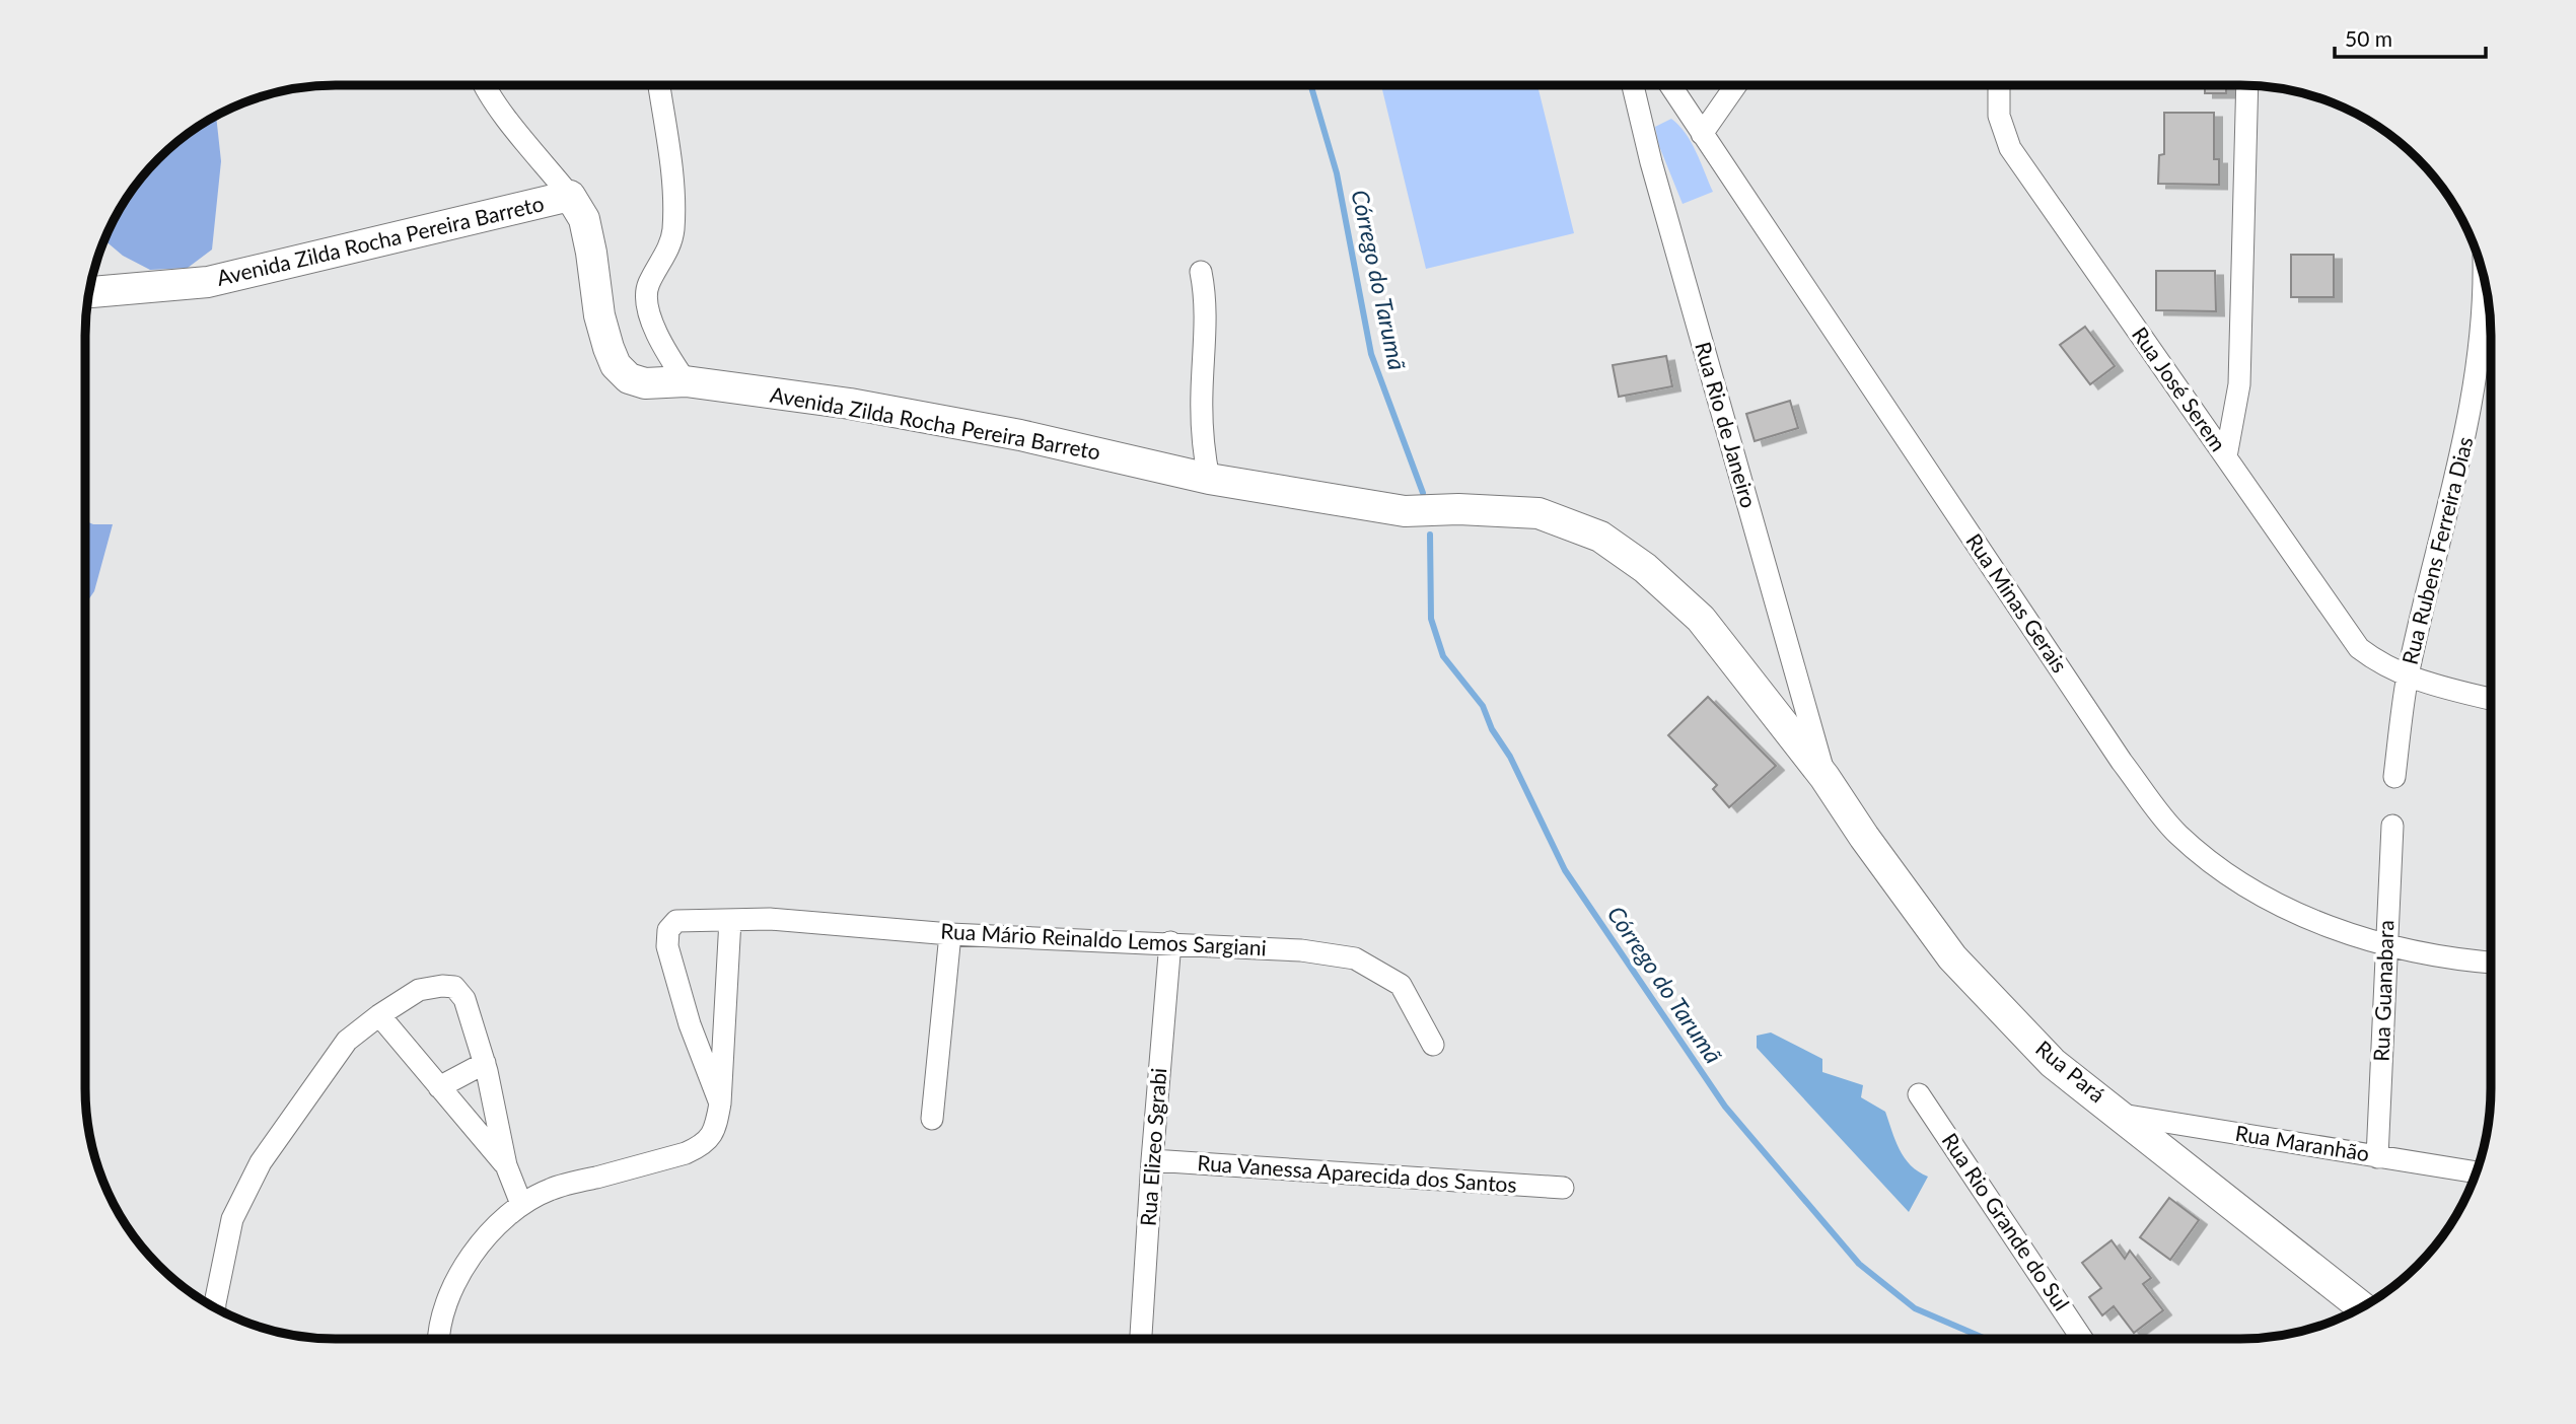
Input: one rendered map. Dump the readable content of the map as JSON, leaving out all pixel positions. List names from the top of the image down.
{
  "streets": {
    "street": [
      "Avenida Zilda Rocha Pereira Barreto",
      "Rua José Serem",
      "Rua Rio de Janeiro",
      "Rua Rubens Ferreira Dias",
      "Rua Minas Gerais",
      "Rua Mário Reinaldo Lemos Sargiani",
      "Rua Guanabara",
      "Rua Pará",
      "Rua Maranhão",
      "Rua Elizeo Sgrabi",
      "Rua Vanessa Aparecida dos Santos",
      "Rua Rio Grande do Sul"
    ]
  },
  "crossings": [
    ["Avenida Zilda Rocha Pereira Barreto", "Rua Rio de Janeiro"],
    ["Avenida Zilda Rocha Pereira Barreto", "Rua Pará"],
    ["Rua José Serem", "Rua Rubens Ferreira Dias"],
    ["Rua Rio de Janeiro", "Rua Pará"],
    ["Rua Minas Gerais", "Rua Guanabara"],
    ["Rua Mário Reinaldo Lemos Sargiani", "Rua Elizeo Sgrabi"],
    ["Rua Guanabara", "Rua Maranhão"],
    ["Rua Pará", "Rua Maranhão"],
    ["Rua Elizeo Sgrabi", "Rua Vanessa Aparecida dos Santos"]
  ],
  "water": ["Córrego do Tarumã"],
  "scale_bar": "50 m"
}
